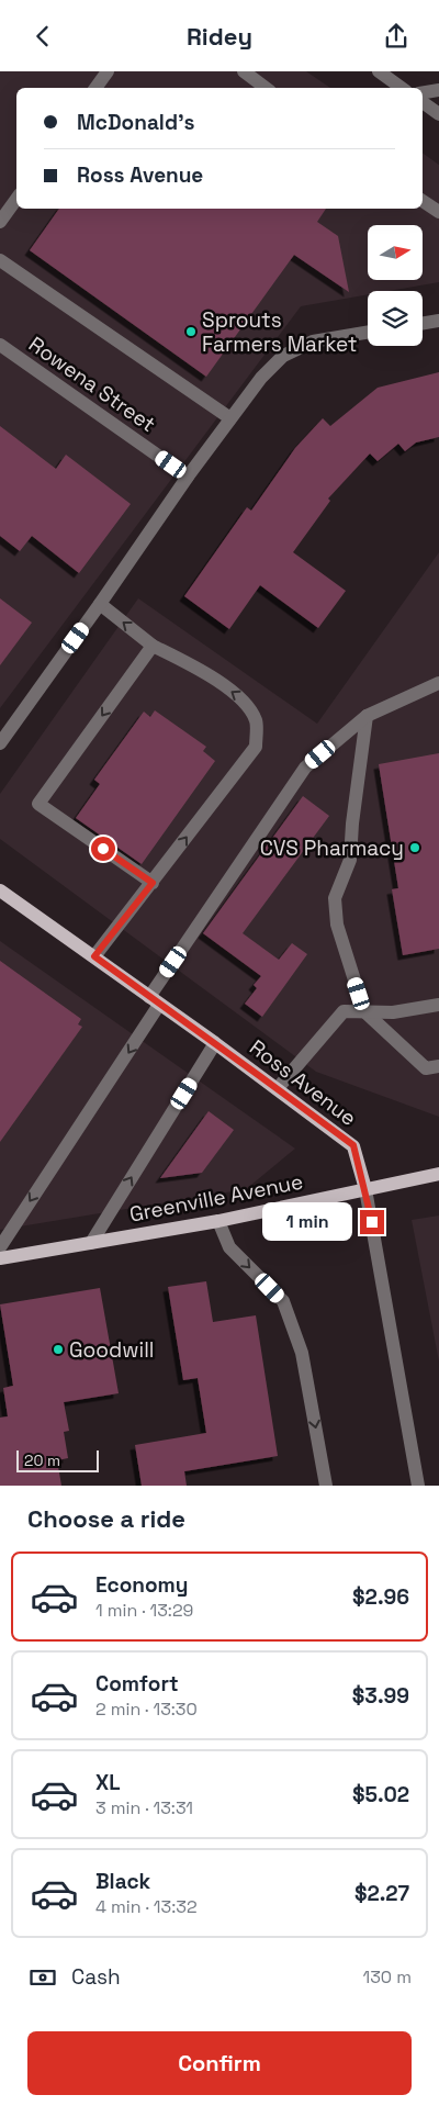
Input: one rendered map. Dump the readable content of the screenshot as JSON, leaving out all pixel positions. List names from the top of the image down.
{
  "streets": {
    "main road": ["Ross Avenue", "Greenville Avenue"],
    "street": ["Rowena Street"]
  },
  "crossings": [
    ["Ross Avenue", "Greenville Avenue"]
  ],
  "places": ["Sprouts Farmers Market", "CVS Pharmacy", "Goodwill"],
  "scale_bar": "20 m",
  "north": "right",
  "page": {
    "header": "Ridey",
    "banner": ["McDonald's", "Ross Avenue"],
    "bubble": "1 min",
    "scale": "20 m",
    "heading": "Choose a ride",
    "list": [
      {
        "name": "Economy",
        "note": "1 min · 13:29",
        "value": "$2.96"
      },
      {
        "name": "Comfort",
        "note": "2 min · 13:30",
        "value": "$3.99"
      },
      {
        "name": "XL",
        "note": "3 min · 13:31",
        "value": "$5.02"
      },
      {
        "name": "Black",
        "note": "4 min · 13:32",
        "value": "$2.27"
      }
    ],
    "pay": ["Cash", "130 m"],
    "buttons": "Confirm"
  }
}
